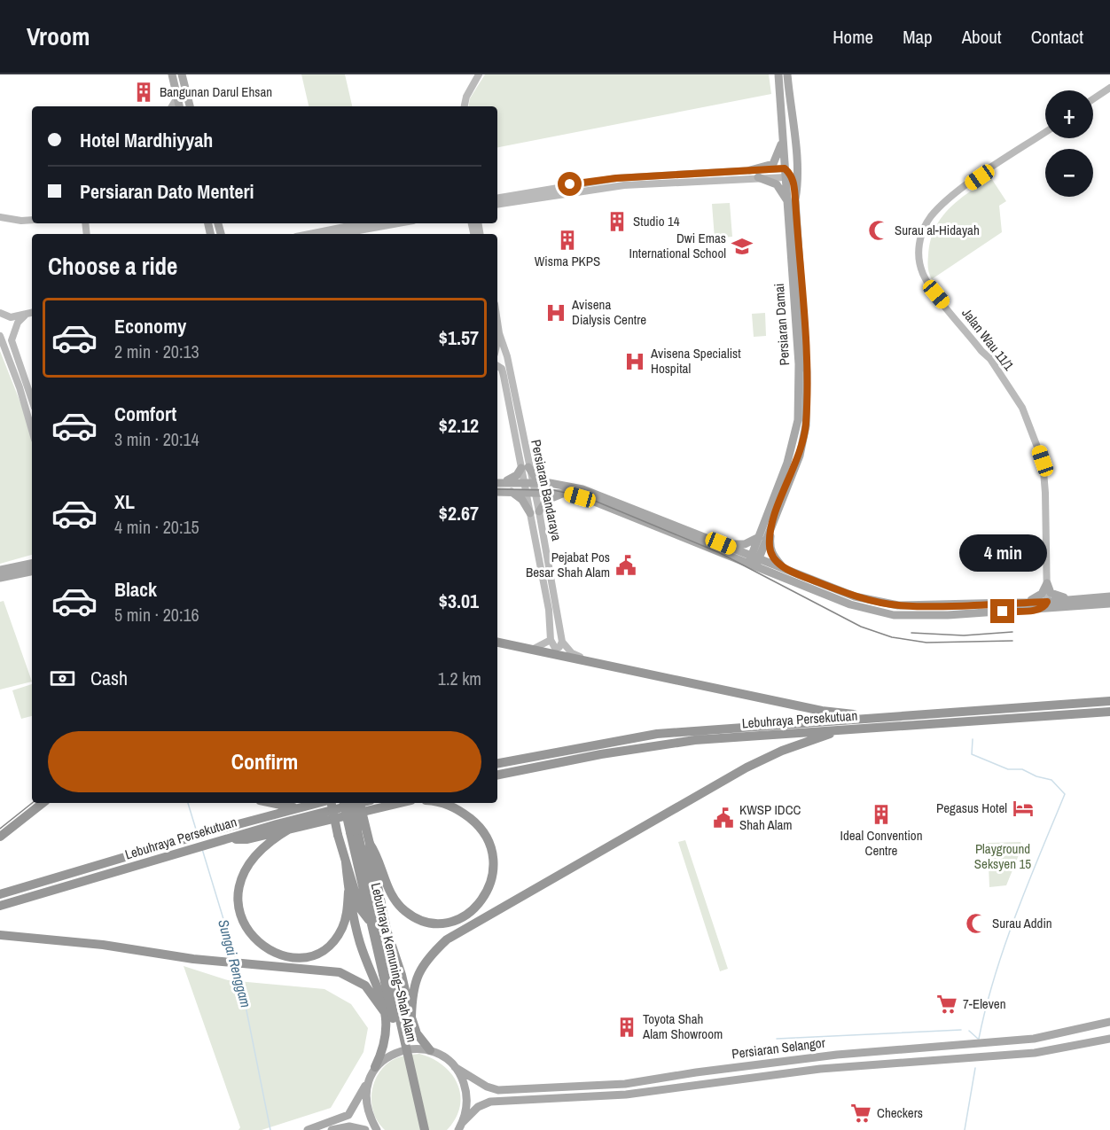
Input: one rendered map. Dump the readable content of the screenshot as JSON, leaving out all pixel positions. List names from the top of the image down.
{
  "streets": {
    "highway": ["Lebuhraya Persekutuan", "Lebuhraya Kemuning–Shah Alam"],
    "main road": [
      "Persiaran Damai",
      "Jalan Wau 11/1",
      "Persiaran Bandaraya",
      "Persiaran Selangor"
    ]
  },
  "water": ["Sungai Renggam"],
  "parks": ["Playground Seksyen 15"],
  "places": {
    "building": [
      "Bangunan Darul Ehsan",
      "Studio 14",
      "Wisma PKPS",
      "Ideal Convention Centre",
      "Toyota Shah Alam Showroom"
    ],
    "mosque": ["Surau al-Hidayah", "Surau Addin"],
    "school or university": ["Dwi Emas International School"],
    "hospital": ["Avisena Dialysis Centre", "Avisena Specialist Hospital"],
    "public building": ["Pejabat Pos Besar Shah Alam", "KWSP IDCC Shah Alam"],
    "hotel": ["Pegasus Hotel"],
    "supermarket": ["7-Eleven", "Checkers"]
  },
  "page": {
    "header": "Vroom",
    "nav": [
      "Home",
      "Map",
      "About",
      "Contact"
    ],
    "map_buttons": ["+", "−"],
    "banner": ["Hotel Mardhiyyah", "Persiaran Dato Menteri"],
    "heading": "Choose a ride",
    "list": [
      {
        "name": "Economy",
        "note": "2 min · 20:13",
        "value": "$1.57"
      },
      {
        "name": "Comfort",
        "note": "3 min · 20:14",
        "value": "$2.12"
      },
      {
        "name": "XL",
        "note": "4 min · 20:15",
        "value": "$2.67"
      },
      {
        "name": "Black",
        "note": "5 min · 20:16",
        "value": "$3.01"
      }
    ],
    "bubble": "4 min",
    "pay": ["Cash", "1.2 km"],
    "buttons": "Confirm"
  }
}
